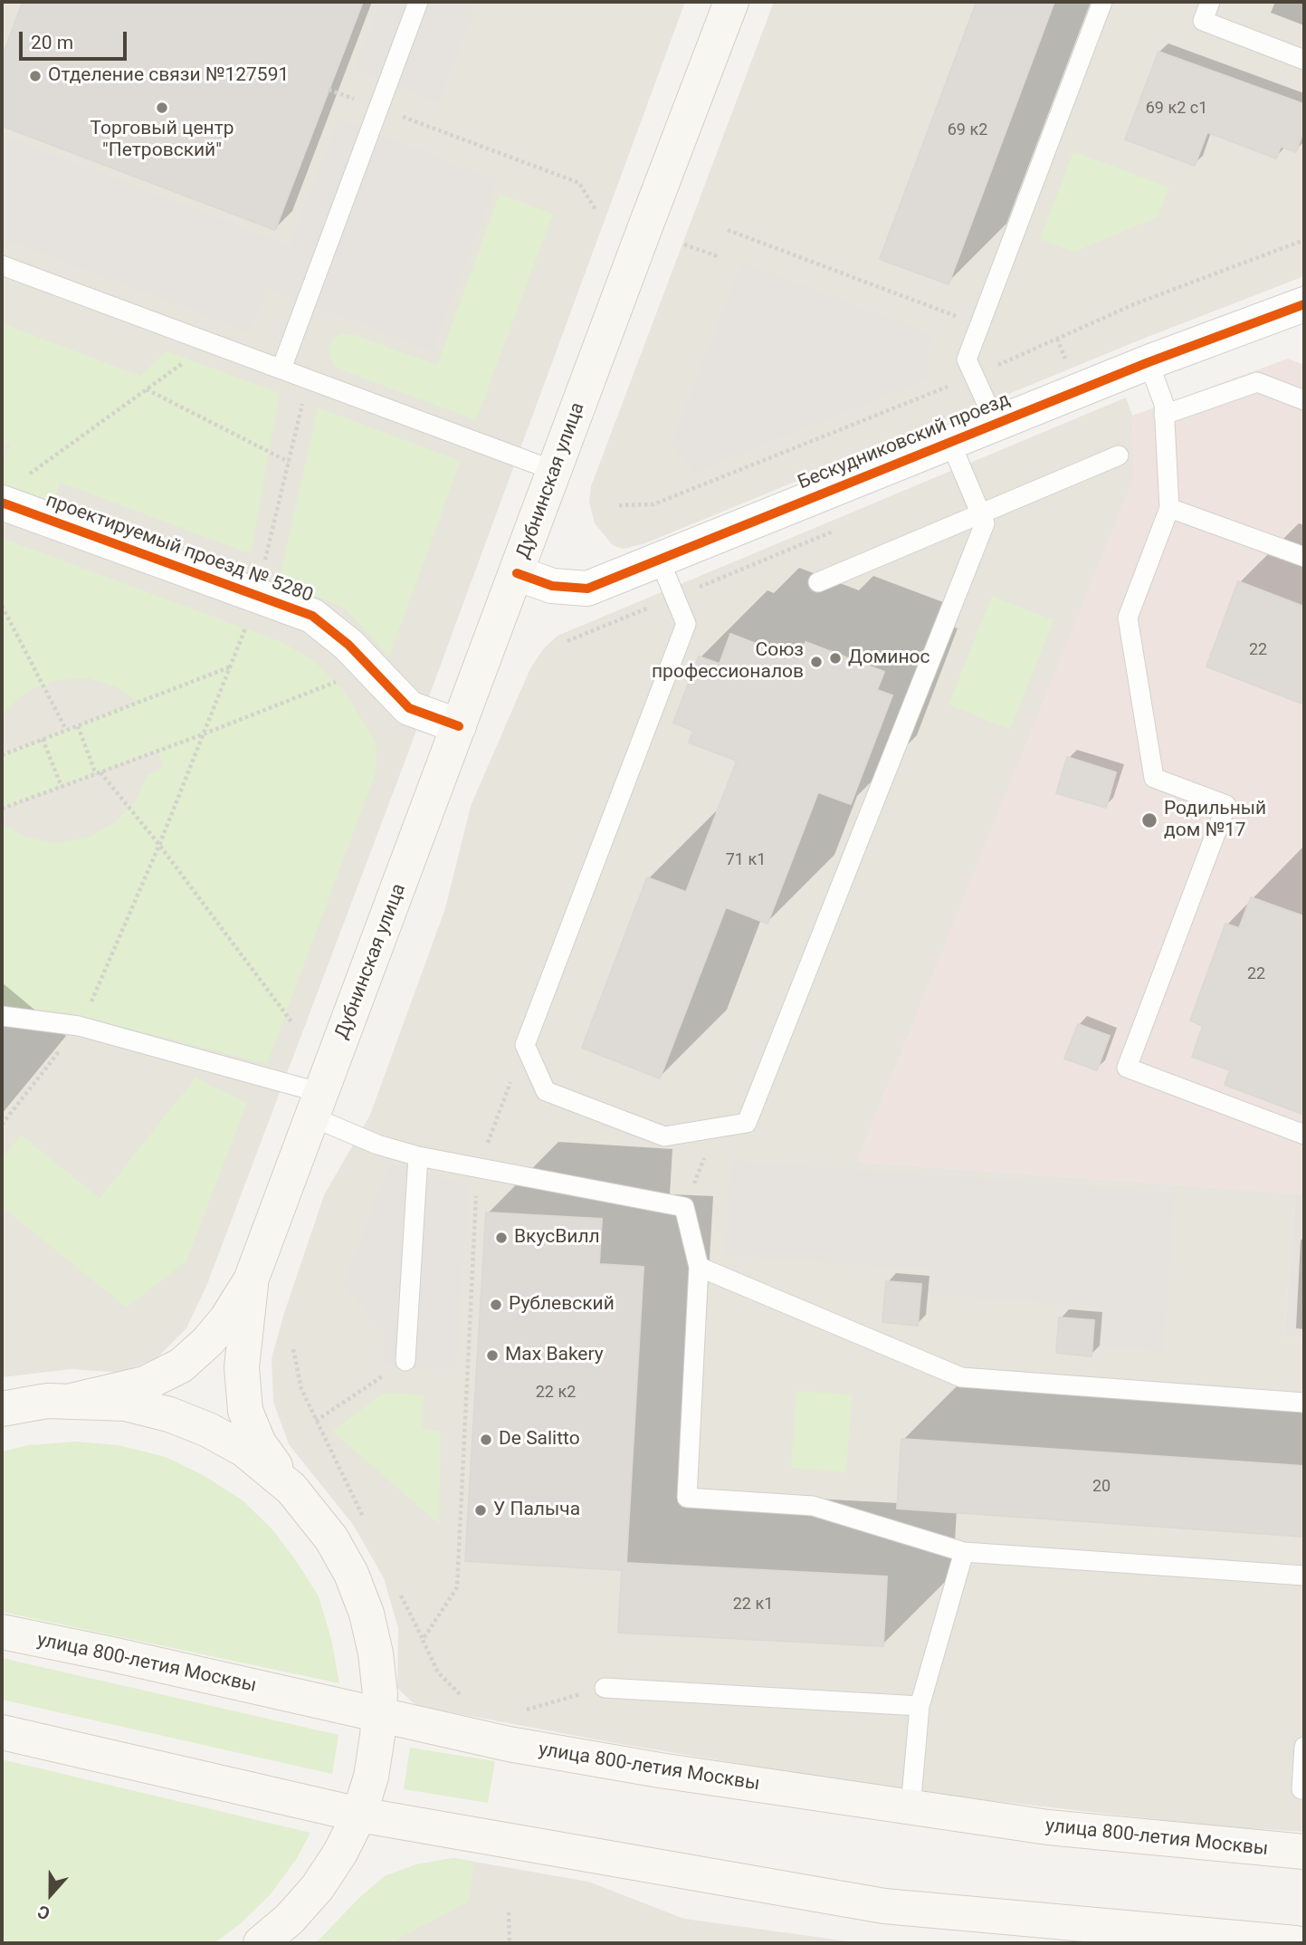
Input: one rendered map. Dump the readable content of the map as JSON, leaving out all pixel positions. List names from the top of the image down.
{
  "streets": {
    "main road": ["Дубнинская улица", "улица 800-летия Москвы"],
    "street": ["Бескудниковский проезд", "проектируемый проезд № 5280"]
  },
  "crossings": [
    ["Бескудниковский проезд", "Дубнинская улица"],
    ["Дубнинская улица", "проектируемый проезд № 5280"]
  ],
  "places": [
    "Отделение связи №127591",
    "Торговый центр \"Петровский\"",
    "Доминос",
    "Союз профессионалов",
    "Родильный дом №17",
    "ВкусВилл",
    "Рублевский",
    "Max Bakery",
    "De Salitto",
    "У Палыча"
  ],
  "house_numbers": [
    "69 к2 с1",
    "69 к2",
    "22",
    "71 к1",
    "22",
    "22 к2",
    "20",
    "22 к1"
  ],
  "scale_bar": "20 m",
  "north": "bottom"
}
